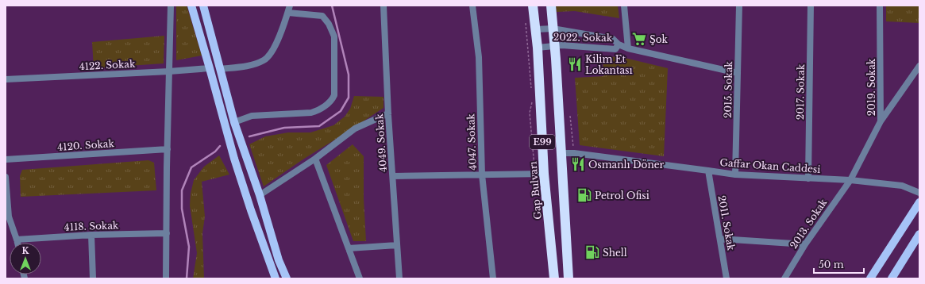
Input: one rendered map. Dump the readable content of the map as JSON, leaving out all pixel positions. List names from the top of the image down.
{
  "streets": {
    "highway": ["E99", "Gap Bulvarı"],
    "street": [
      "2022. Sokak",
      "4122. Sokak",
      "2019. Sokak",
      "2015. Sokak",
      "2017. Sokak",
      "4047. Sokak",
      "4049. Sokak",
      "4120. Sokak",
      "Gaffar Okan Caddesi",
      "2011. Sokak",
      "2013. Sokak",
      "4118. Sokak"
    ]
  },
  "crossings": [
    ["2022. Sokak", "2015. Sokak"],
    ["2022. Sokak", "E99"],
    ["2022. Sokak", "Gap Bulvarı"],
    ["2019. Sokak", "Gaffar Okan Caddesi"],
    ["2019. Sokak", "2013. Sokak"],
    ["2015. Sokak", "Gaffar Okan Caddesi"],
    ["2017. Sokak", "Gaffar Okan Caddesi"],
    ["E99", "Gaffar Okan Caddesi"],
    ["Gaffar Okan Caddesi", "2011. Sokak"],
    ["Gaffar Okan Caddesi", "2013. Sokak"]
  ],
  "places": {
    "supermarket": ["Şok"],
    "restaurant": ["Kilim Et Lokantası", "Osmanlı Döner"],
    "fuel station": ["Petrol Ofisi", "Shell"]
  },
  "scale_bar": "50 m",
  "north": "top"
}
